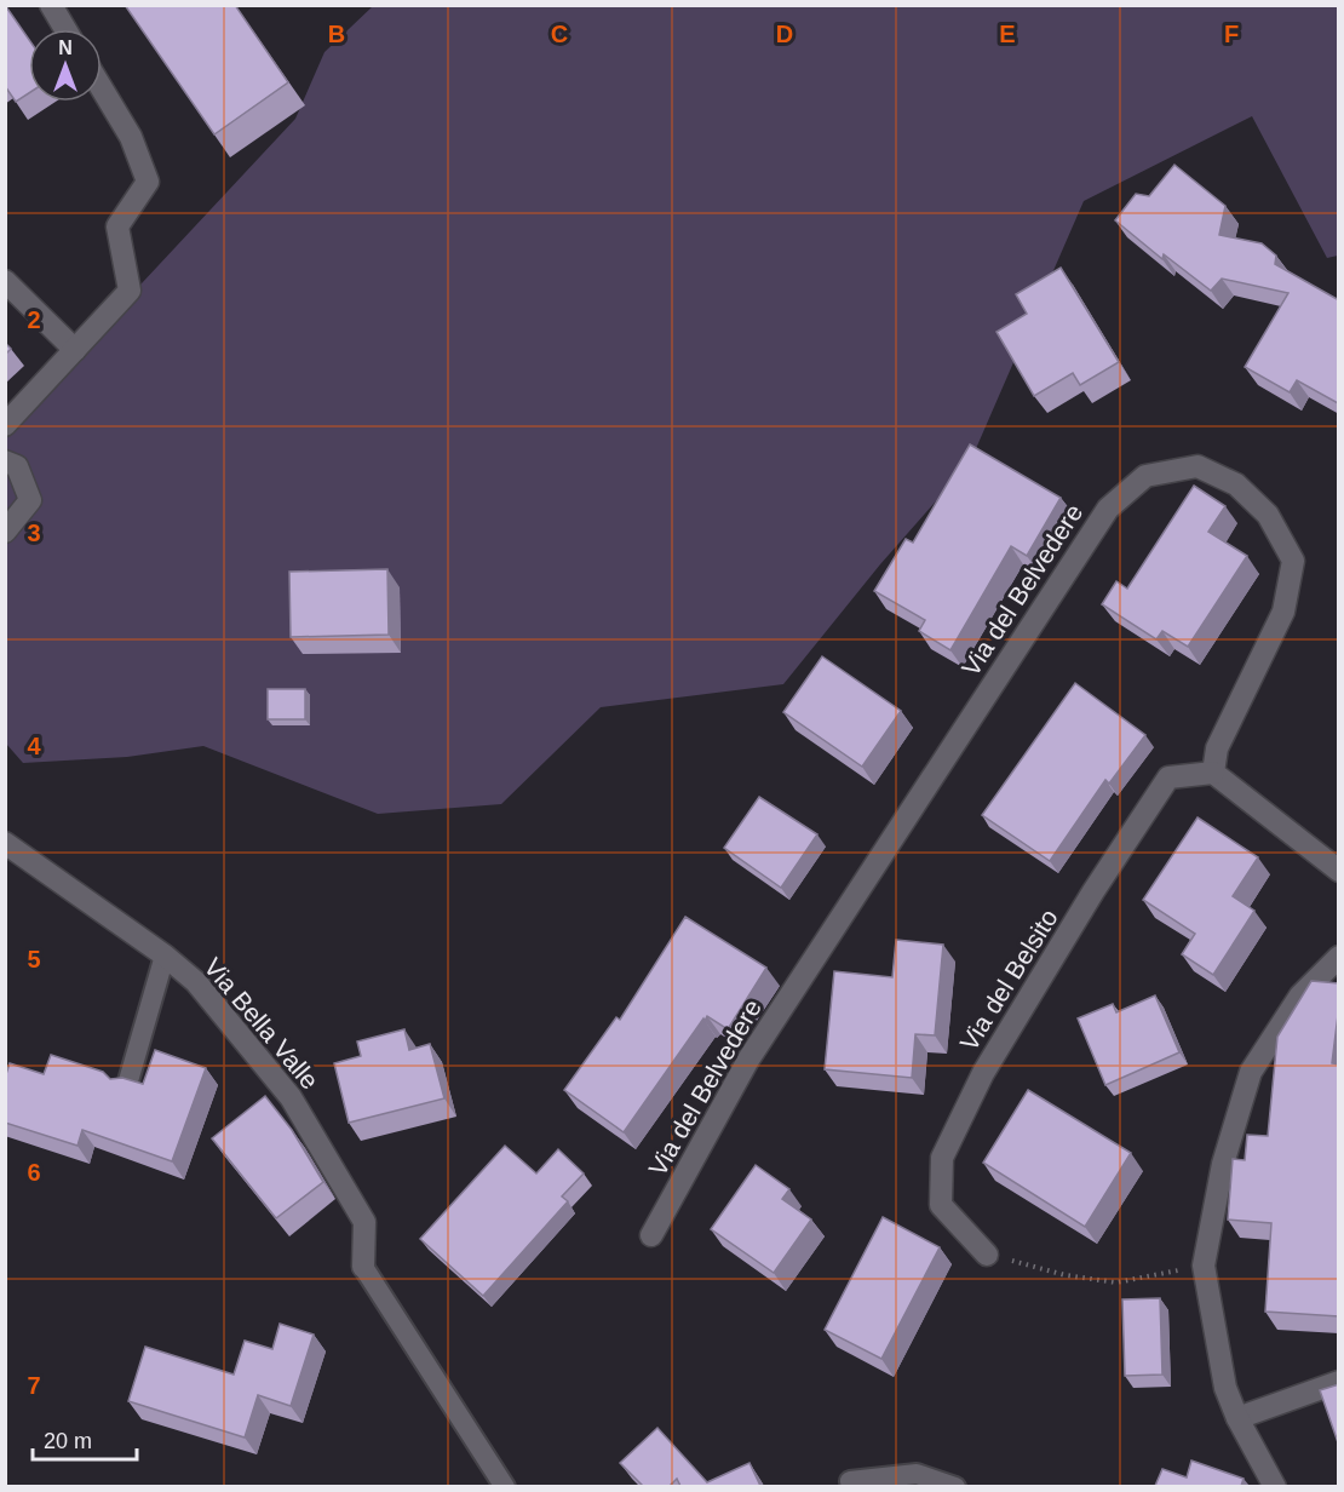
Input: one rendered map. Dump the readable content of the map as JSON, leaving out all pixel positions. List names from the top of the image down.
{
  "streets": {
    "street": ["Via del Belvedere", "Via del Belsito", "Via Bella Valle"]
  },
  "crossings": [
    ["Via del Belvedere", "Via del Belsito"]
  ],
  "scale_bar": "20 m",
  "north": "top",
  "grid": {
    "columns": [
      "B",
      "C",
      "D",
      "E",
      "F"
    ],
    "rows": [
      "2",
      "3",
      "4",
      "5",
      "6",
      "7"
    ]
  }
}
